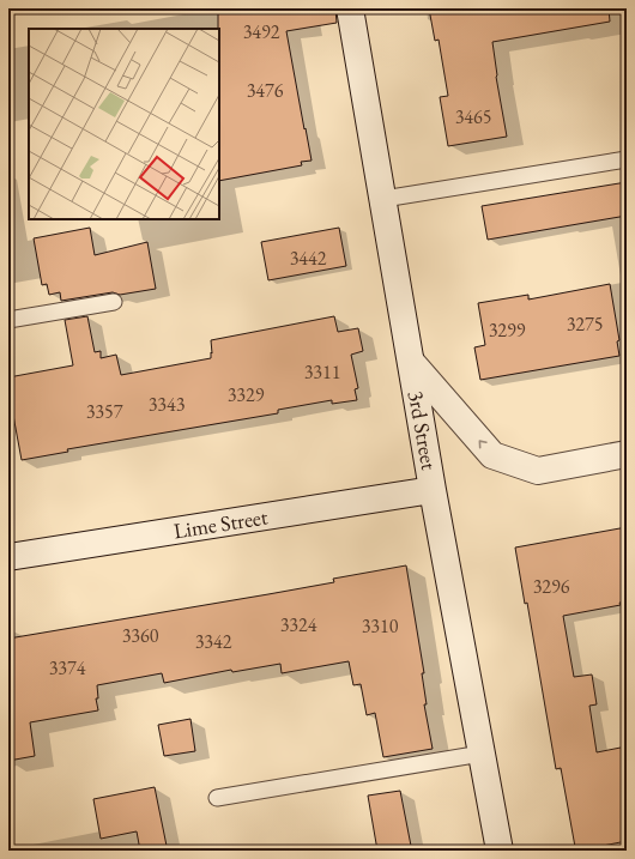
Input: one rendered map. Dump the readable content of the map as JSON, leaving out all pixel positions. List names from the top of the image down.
{
  "streets": {
    "main road": ["3rd Street", "Lime Street"]
  },
  "crossings": [
    ["3rd Street", "Lime Street"]
  ],
  "house_numbers": [
    "3492",
    "3476",
    "3465",
    "3442",
    "3275",
    "3299",
    "3311",
    "3329",
    "3343",
    "3357",
    "3296",
    "3324",
    "3310",
    "3360",
    "3342",
    "3374"
  ]
}
